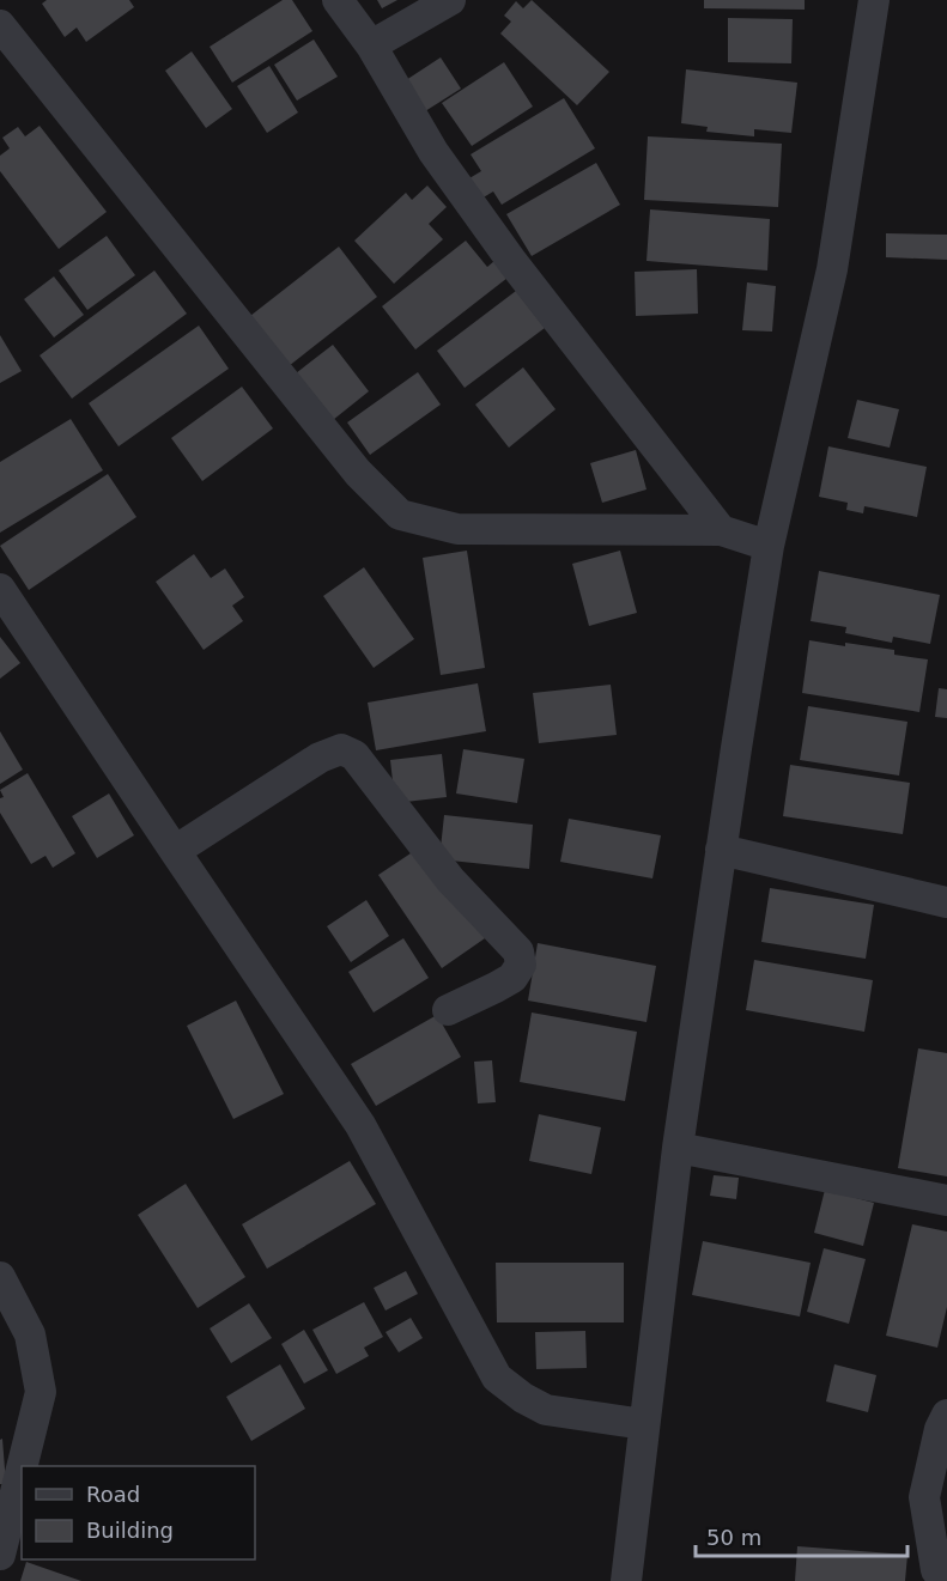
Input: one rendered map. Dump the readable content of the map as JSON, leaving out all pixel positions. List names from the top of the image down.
{
  "legend": ["Road", "Building"],
  "scale_bar": "50 m"
}
